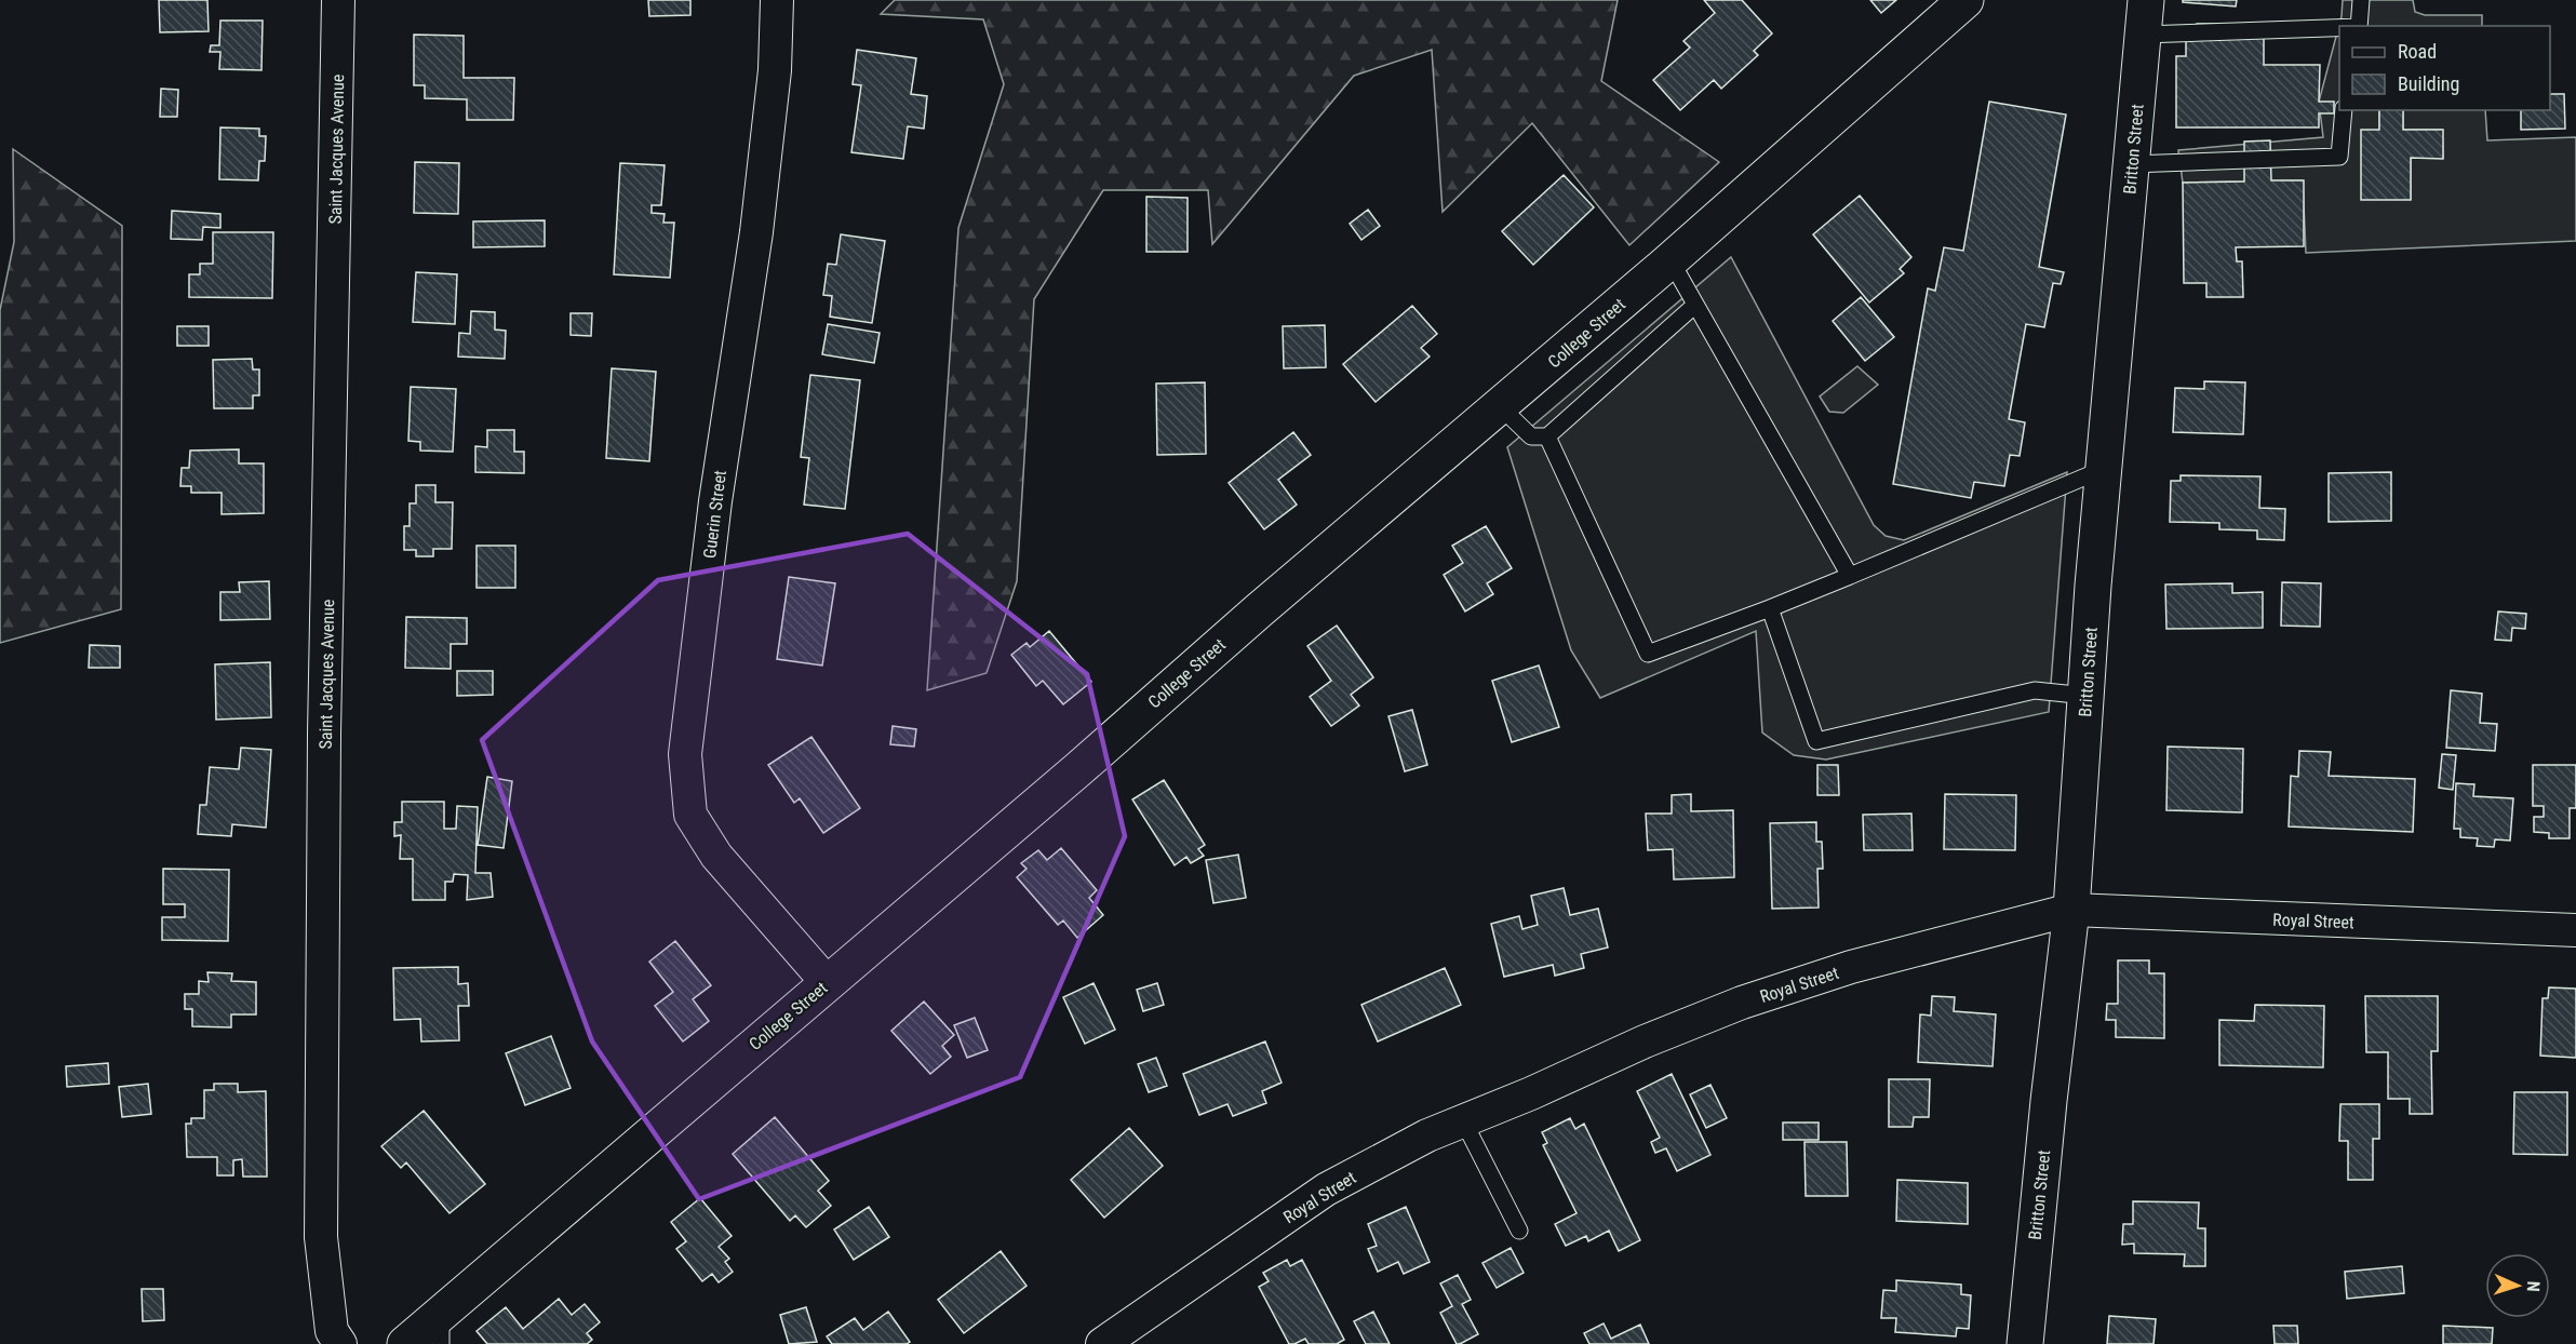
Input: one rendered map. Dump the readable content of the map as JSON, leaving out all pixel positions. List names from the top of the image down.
{
  "streets": {
    "street": [
      "Saint Jacques Avenue",
      "Britton Street",
      "College Street",
      "Guerin Street",
      "Royal Street"
    ]
  },
  "crossings": [
    ["Britton Street", "Royal Street"],
    ["College Street", "Guerin Street"]
  ],
  "legend": ["Road", "Building"],
  "north": "right"
}
